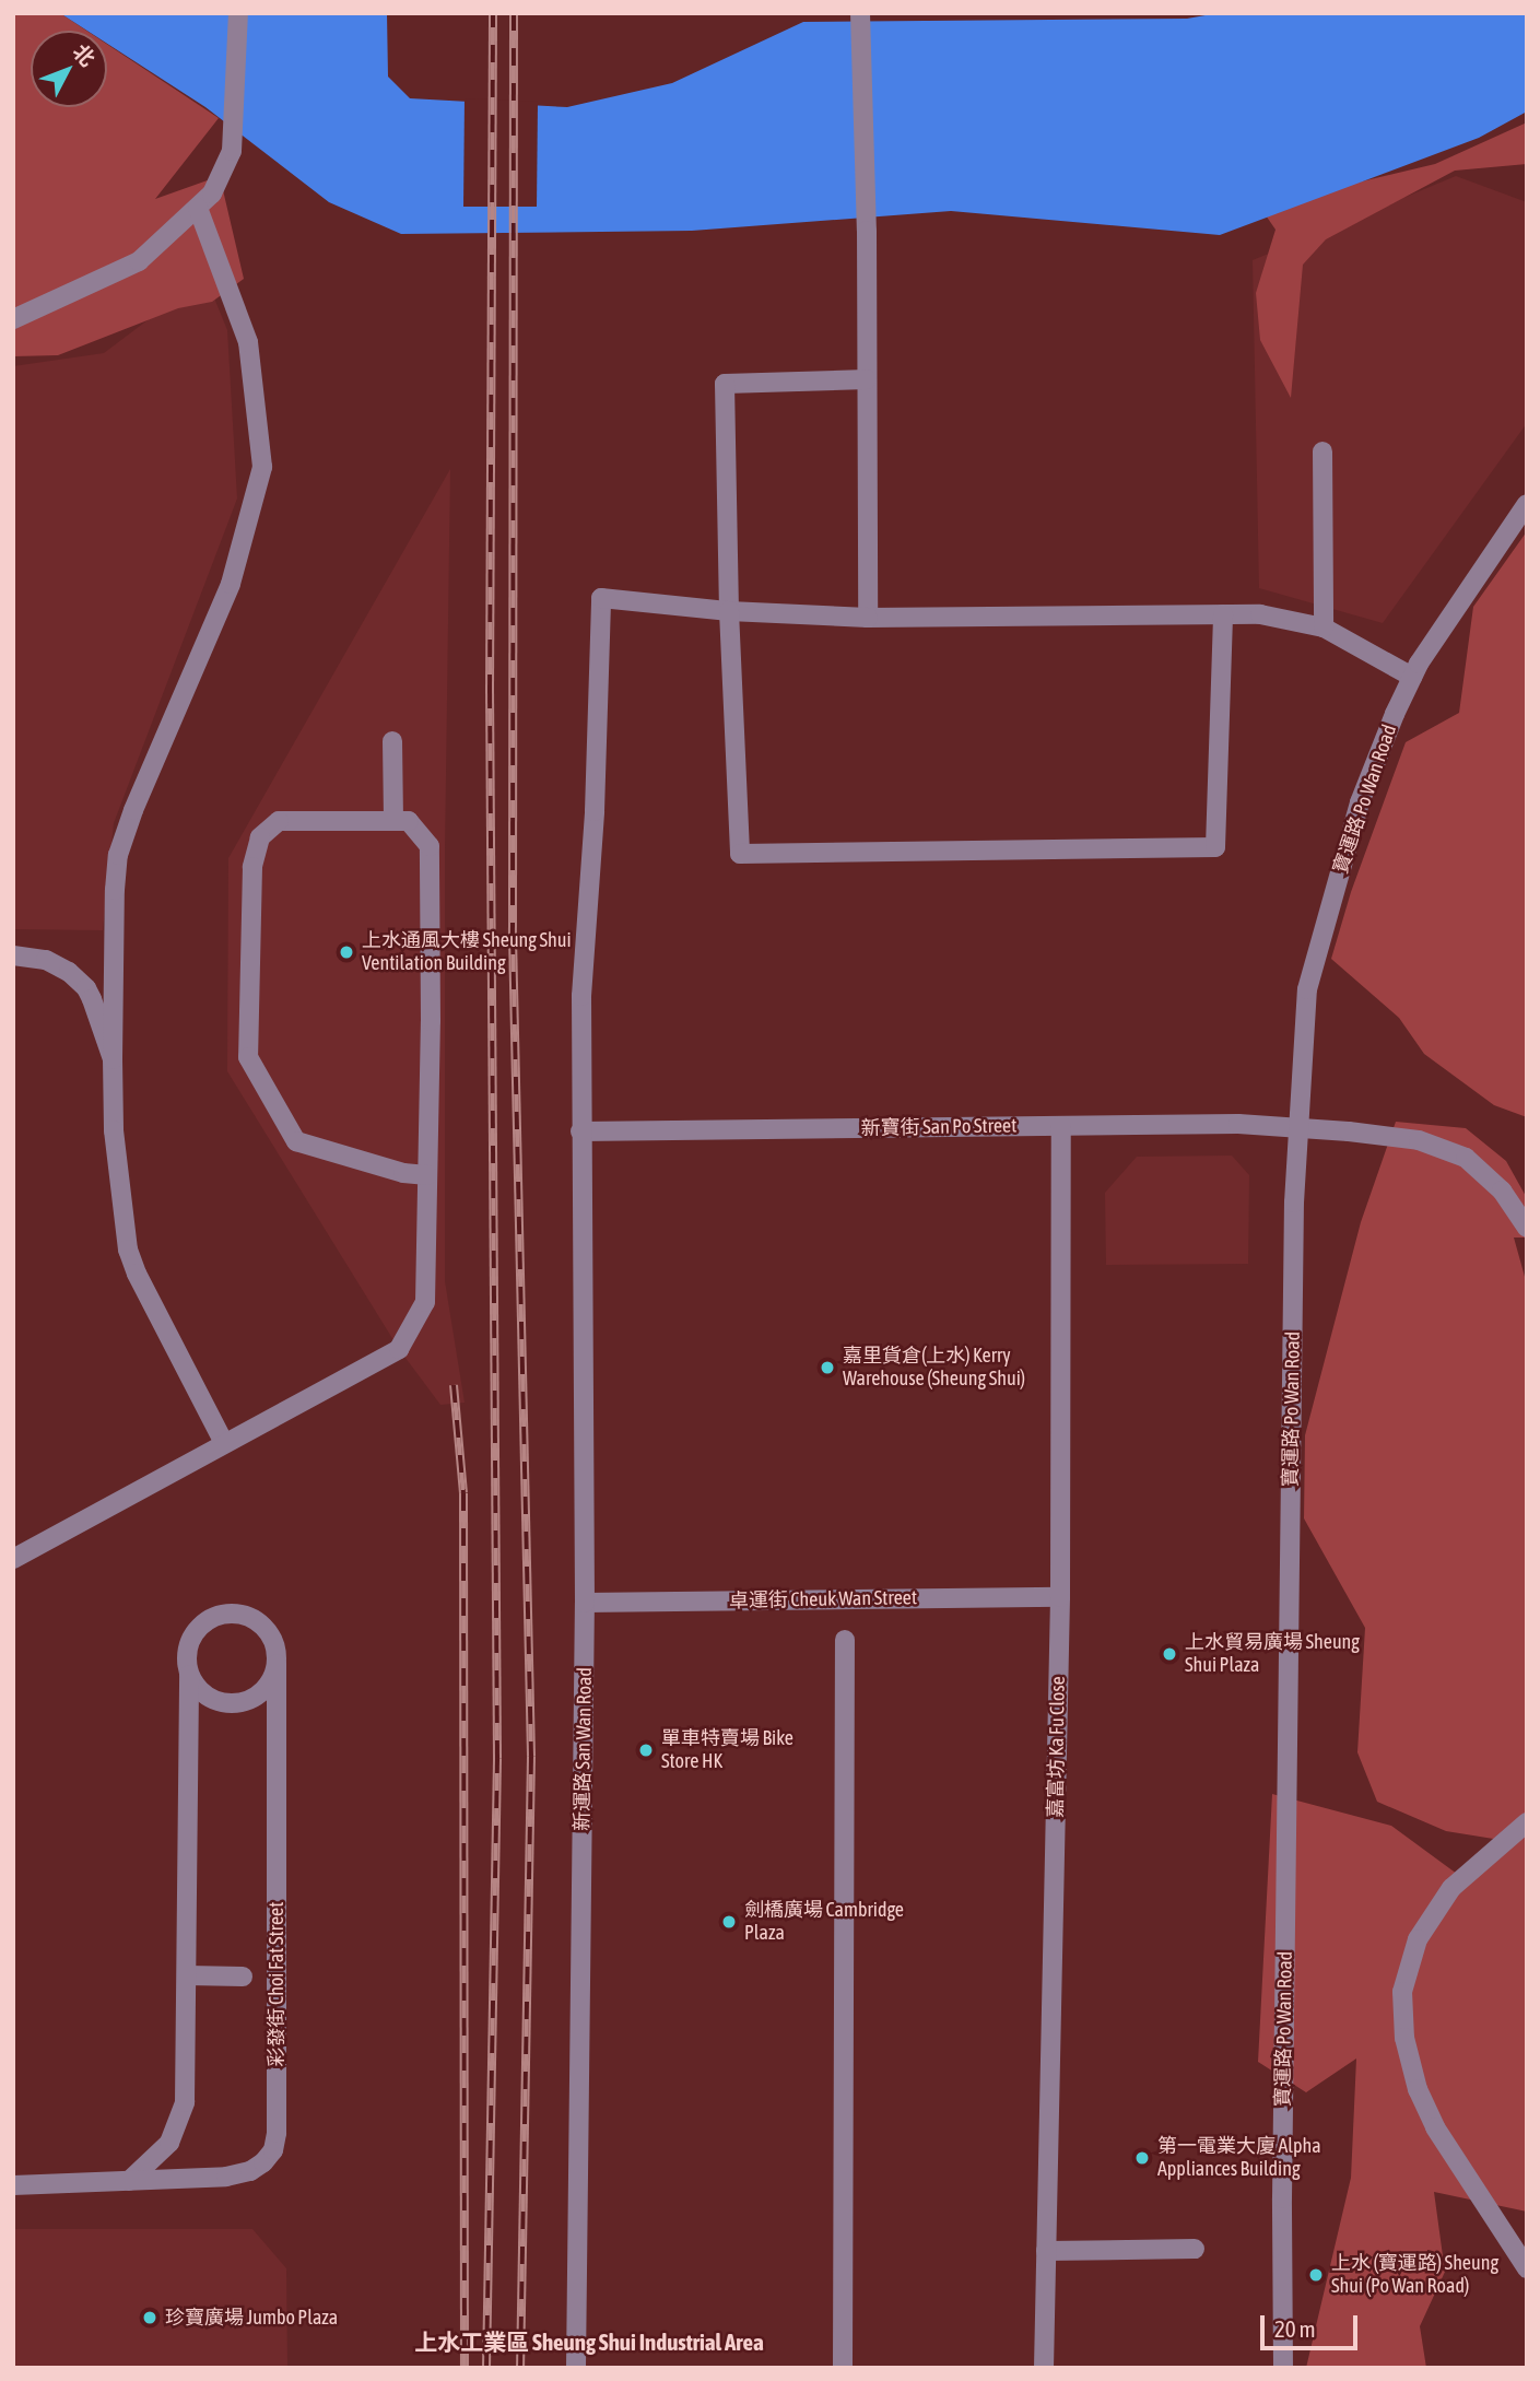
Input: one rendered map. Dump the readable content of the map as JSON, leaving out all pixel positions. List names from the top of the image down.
{
  "streets": {
    "street": [
      "寶運路 Po Wan Road",
      "新寶街 San Po Street",
      "卓運街 Cheuk Wan Street",
      "嘉富坊 Ka Fu Close",
      "新運路 San Wan Road",
      "彩發街 Choi Fat Street"
    ]
  },
  "crossings": [
    ["寶運路 Po Wan Road", "新寶街 San Po Street"],
    ["新寶街 San Po Street", "嘉富坊 Ka Fu Close"],
    ["新寶街 San Po Street", "新運路 San Wan Road"],
    ["卓運街 Cheuk Wan Street", "嘉富坊 Ka Fu Close"],
    ["卓運街 Cheuk Wan Street", "新運路 San Wan Road"]
  ],
  "districts": ["上水工業區 Sheung Shui Industrial Area"],
  "places": [
    "上水通風大樓 Sheung Shui Ventilation Building",
    "嘉里貨倉(上水) Kerry Warehouse (Sheung Shui)",
    "上水貿易廣場 Sheung Shui Plaza",
    "單車特賣場 Bike Store HK",
    "劍橋廣場 Cambridge Plaza",
    "第一電業大廈 Alpha Appliances Building",
    "上水 (寶運路) Sheung Shui (Po Wan Road)",
    "珍寶廣場 Jumbo Plaza"
  ],
  "scale_bar": "20 m",
  "north": "top right"
}
